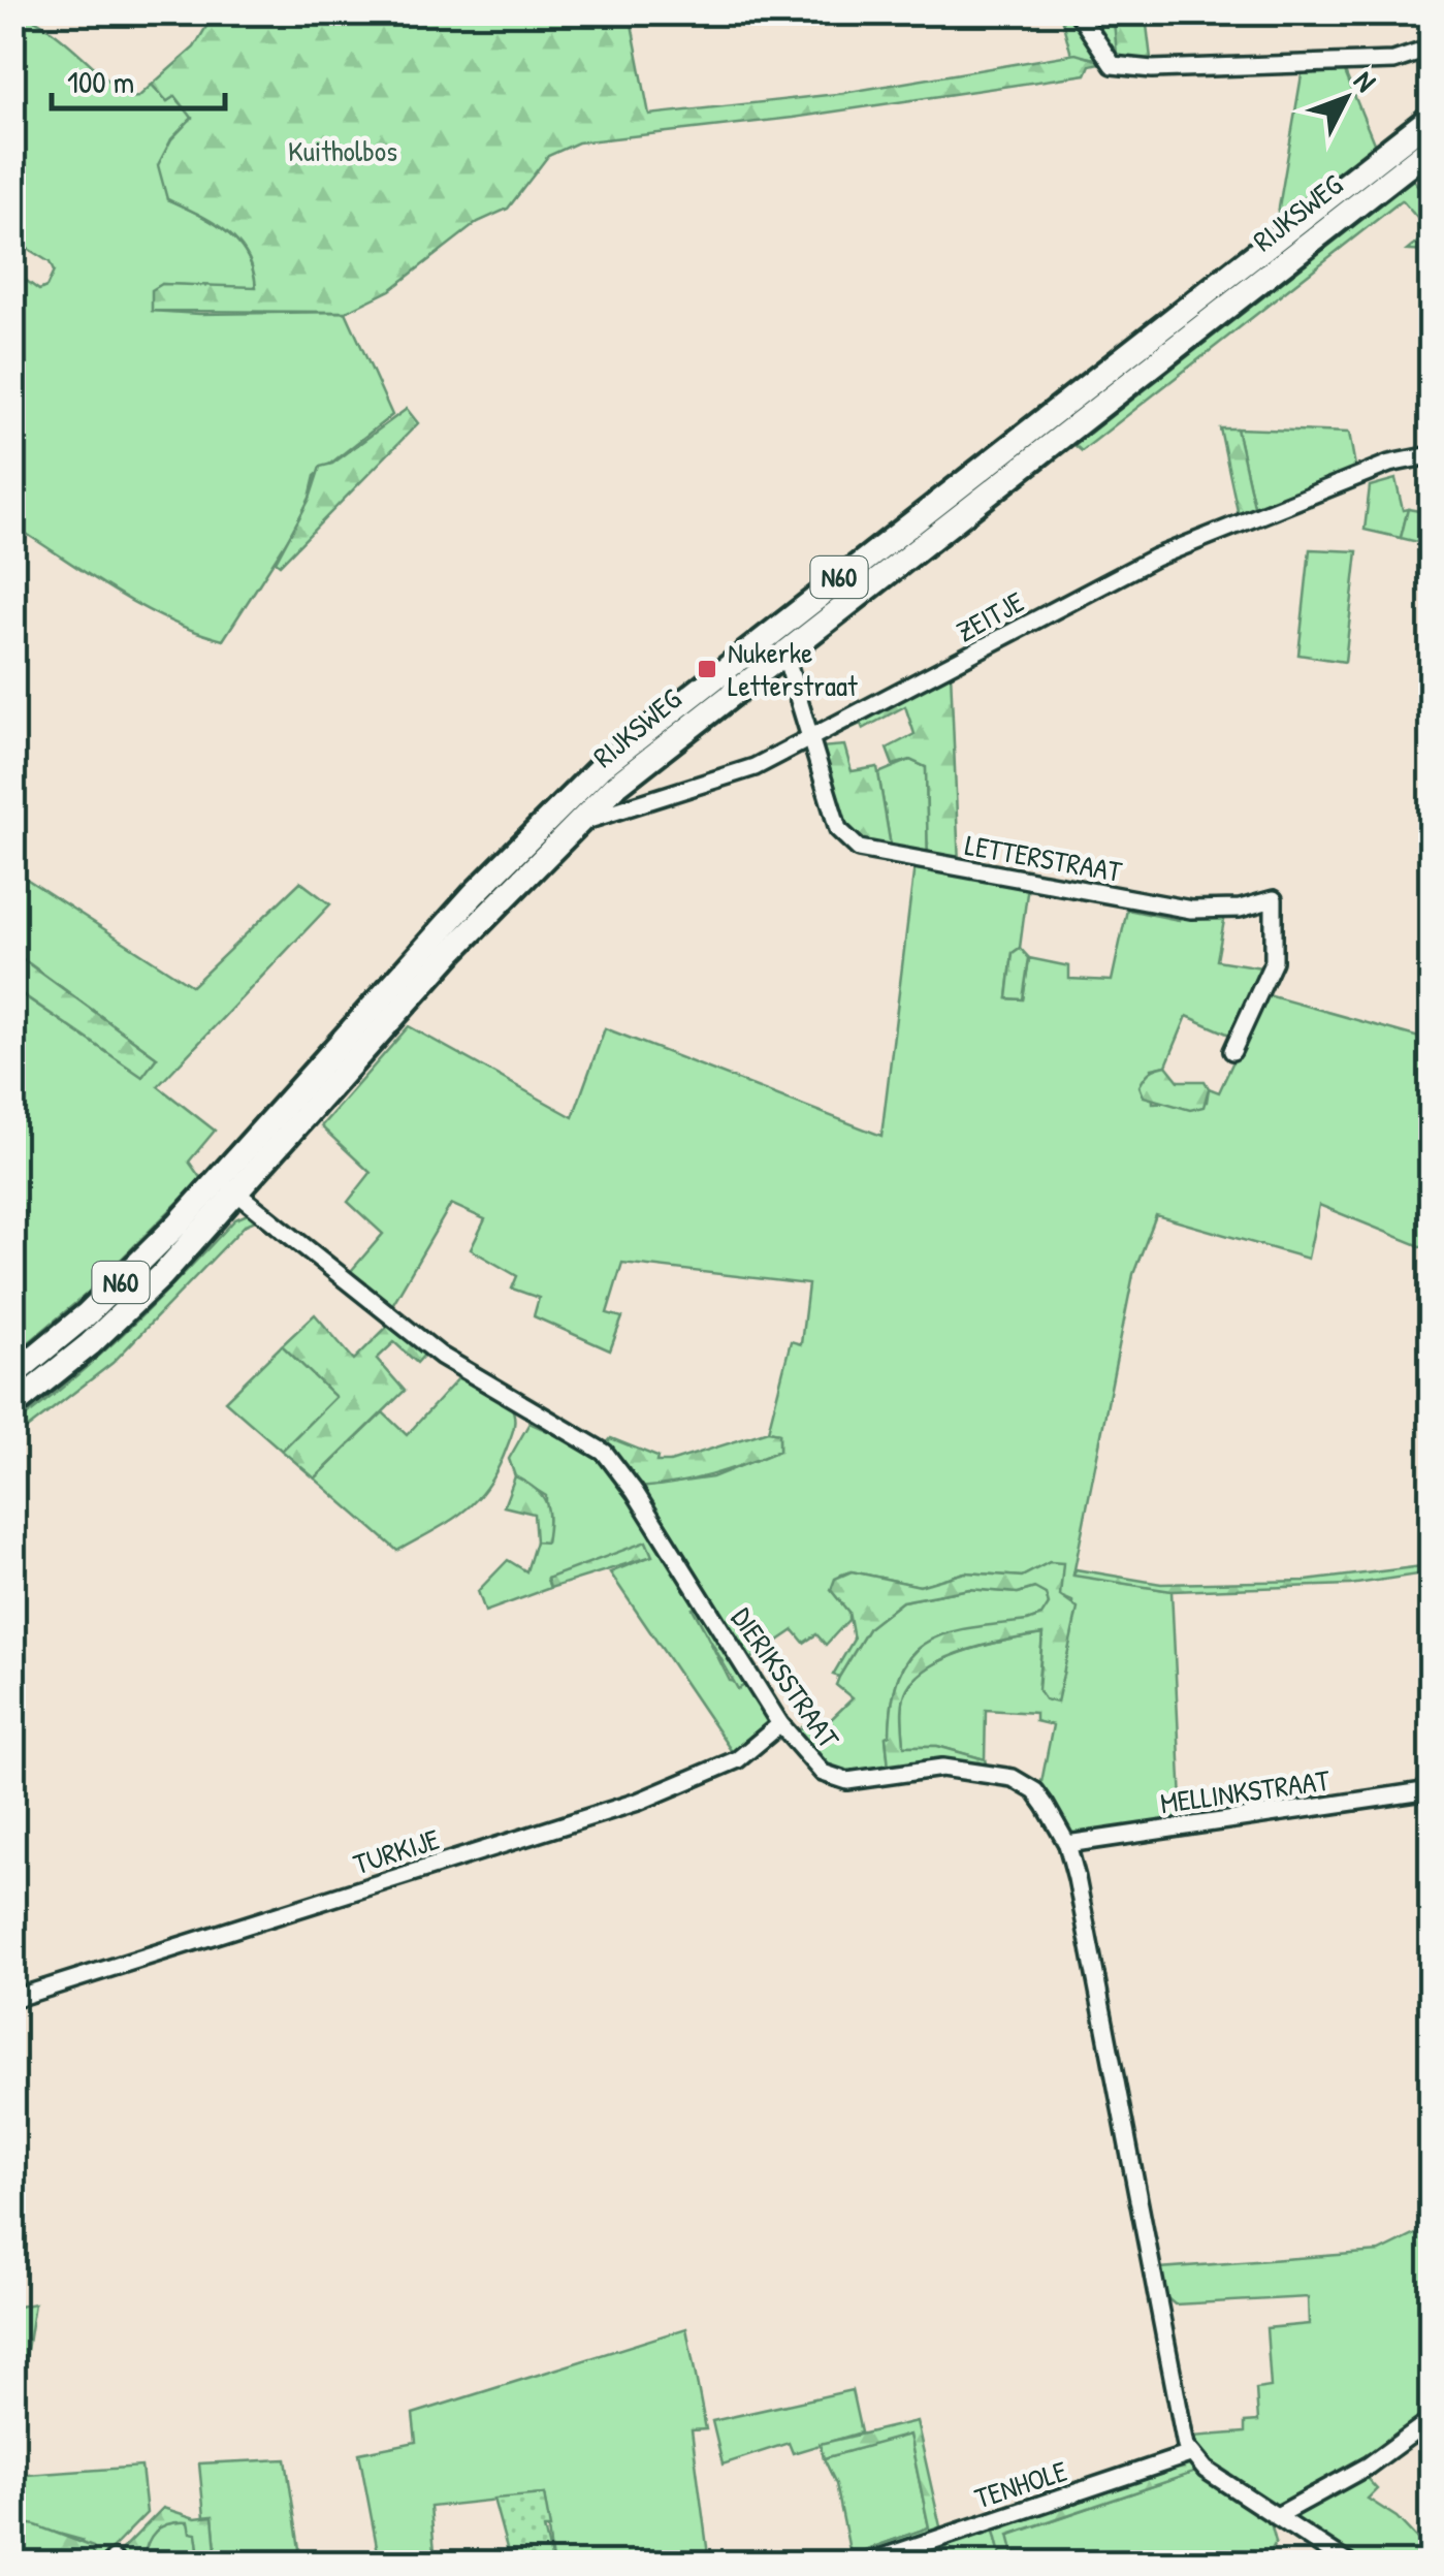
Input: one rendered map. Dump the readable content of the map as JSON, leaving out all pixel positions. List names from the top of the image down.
{
  "streets": {
    "highway": ["RIJKSWEG", "N60"],
    "street": [
      "ZEITJE",
      "LETTERSTRAAT",
      "DIERIKSSTRAAT",
      "MELLINKSTRAAT",
      "TURKIJE",
      "TENHOLE"
    ]
  },
  "crossings": [
    ["RIJKSWEG", "ZEITJE"],
    ["RIJKSWEG", "LETTERSTRAAT"],
    ["RIJKSWEG", "DIERIKSSTRAAT"],
    ["ZEITJE", "LETTERSTRAAT"],
    ["DIERIKSSTRAAT", "MELLINKSTRAAT"],
    ["DIERIKSSTRAAT", "TURKIJE"],
    ["DIERIKSSTRAAT", "TENHOLE"]
  ],
  "parks": ["Kuitholbos"],
  "places": {
    "transit": ["Nukerke Letterstraat"]
  },
  "scale_bar": "100 m",
  "north": "top right"
}
